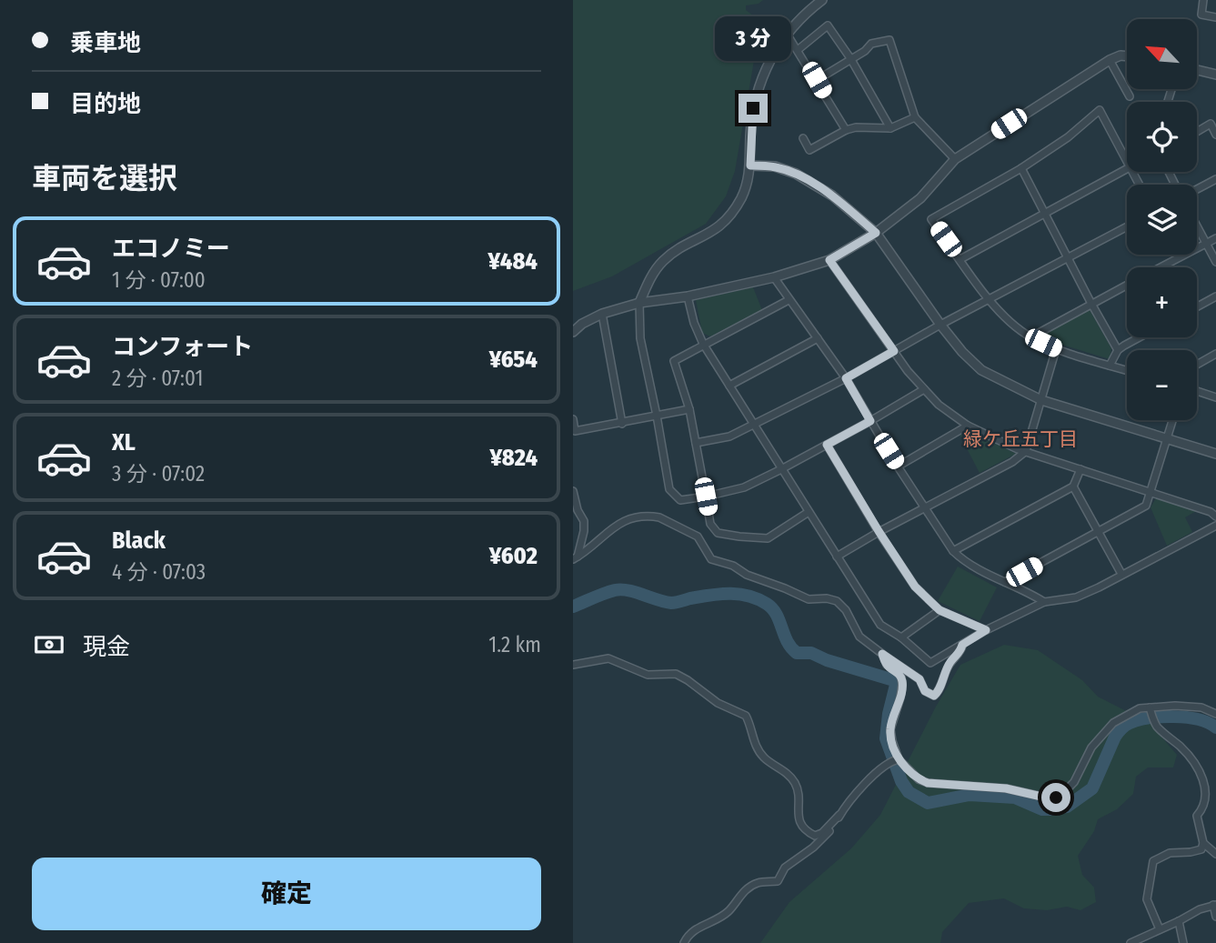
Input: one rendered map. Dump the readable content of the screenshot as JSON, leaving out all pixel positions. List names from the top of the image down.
{
  "districts": ["緑ケ丘五丁目"],
  "north": "top left",
  "page": {
    "banner": ["乗車地", "目的地"],
    "bubble": "3 分",
    "map_buttons": ["+", "−"],
    "heading": "車両を選択",
    "list": [
      {
        "name": "エコノミー",
        "note": "1 分 · 07:00",
        "value": "¥484"
      },
      {
        "name": "コンフォート",
        "note": "2 分 · 07:01",
        "value": "¥654"
      },
      {
        "name": "XL",
        "note": "3 分 · 07:02",
        "value": "¥824"
      },
      {
        "name": "Black",
        "note": "4 分 · 07:03",
        "value": "¥602"
      }
    ],
    "pay": ["現金", "1.2 km"],
    "buttons": "確定"
  }
}
